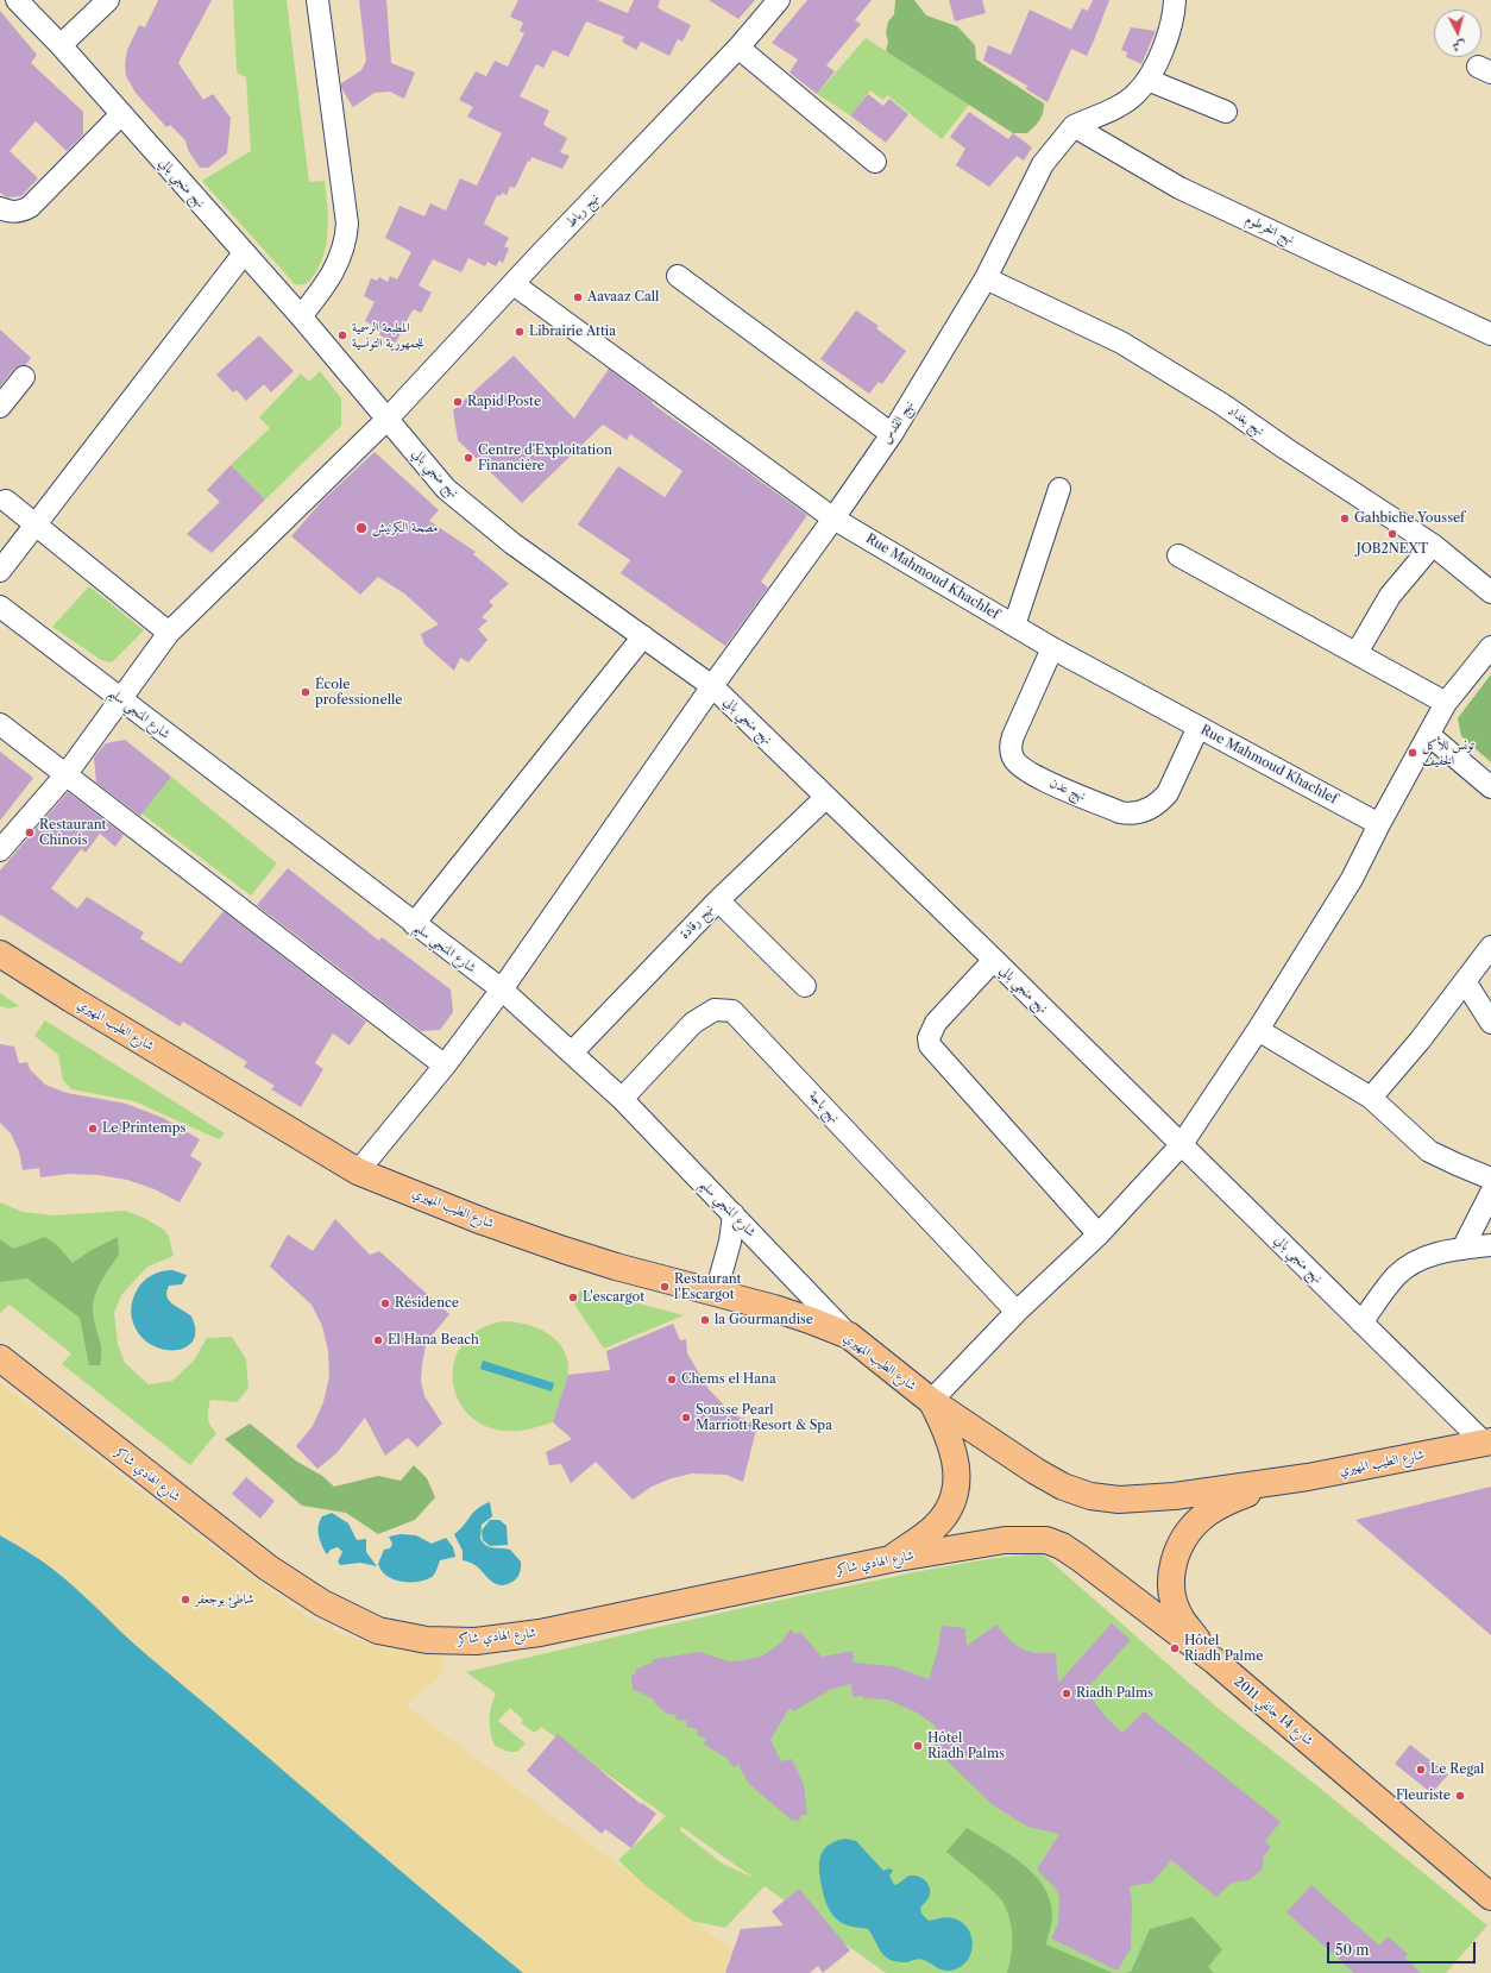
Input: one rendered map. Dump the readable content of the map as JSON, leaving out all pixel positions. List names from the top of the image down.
{
  "streets": {
    "main road": ["شارع الطيب المهيري", "شارع الهادي شاكر", "شارع 14 جانفي 2011"],
    "street": [
      "نهج منجي بالي",
      "نهج رباط",
      "نهج الخرطوم",
      "نهج بغداد",
      "نهج القدس",
      "Rue Mahmoud Khachlef",
      "شارع المنجي سليم",
      "نهج عدن",
      "نهج رقادة",
      "نهج باجة"
    ]
  },
  "crossings": [
    ["نهج منجي بالي", "نهج رباط"],
    ["نهج منجي بالي", "نهج القدس"],
    ["نهج منجي بالي", "نهج رقادة"],
    ["نهج منجي بالي", "شارع الطيب المهيري"],
    ["نهج رباط", "Rue Mahmoud Khachlef"],
    ["نهج رباط", "شارع المنجي سليم"],
    ["نهج الخرطوم", "نهج القدس"],
    ["نهج بغداد", "نهج القدس"],
    ["نهج القدس", "Rue Mahmoud Khachlef"],
    ["نهج القدس", "شارع المنجي سليم"],
    ["نهج القدس", "شارع الطيب المهيري"],
    ["Rue Mahmoud Khachlef", "نهج عدن"],
    ["شارع المنجي سليم", "نهج رقادة"],
    ["شارع المنجي سليم", "شارع الطيب المهيري"],
    ["شارع المنجي سليم", "نهج باجة"],
    ["شارع الهادي شاكر", "شارع 14 جانفي 2011"]
  ],
  "places": [
    "Aavaaz Call",
    "Librairie Attia",
    "المطبعة الرسمية للجمهورية التونسية",
    "Rapid Poste",
    "Centre d'Exploitation Financière",
    "Gahbiche Youssef",
    "مصحة الكرنيش",
    "JOB2NEXT",
    "École professionelle",
    "تونس للأكل الخفيف",
    "Restaurant Chinois",
    "Le Printemps",
    "Restaurant l'Escargot",
    "L'escargot",
    "Résidence",
    "la Gourmandise",
    "El Hana Beach",
    "Chems el Hana",
    "Sousse Pearl Marriott Resort & Spa",
    "شاطئ بوجعفر",
    "Hôtel Riadh Palme",
    "Riadh Palms",
    "Hôtel Riadh Palms",
    "Le Regal",
    "Fleuriste"
  ],
  "scale_bar": "50 m",
  "north": "bottom"
}
